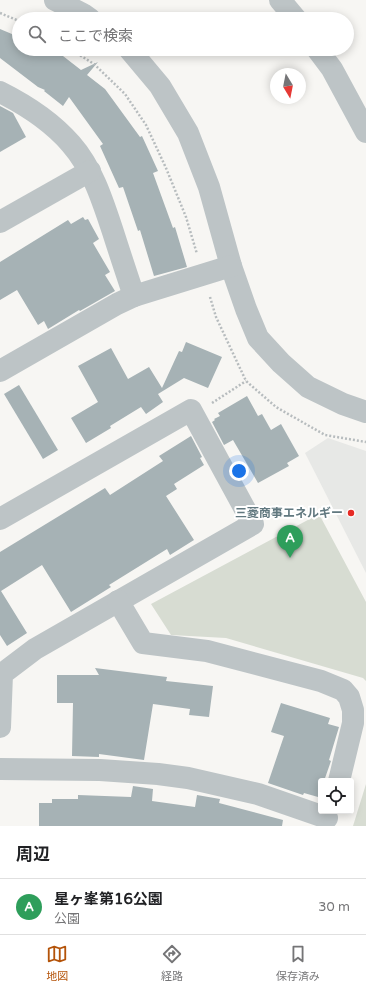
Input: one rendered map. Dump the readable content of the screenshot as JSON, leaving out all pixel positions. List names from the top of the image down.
{
  "places": ["三菱商事エネルギー"],
  "north": "bottom",
  "page": {
    "search": "ここで検索",
    "pins": "A",
    "heading": "周辺",
    "list": [
      {
        "mark": "A",
        "name": "星ヶ峯第16公園",
        "note": "公園",
        "value": "30 m"
      }
    ],
    "nav": ["地図", "経路", "保存済み"]
  }
}
